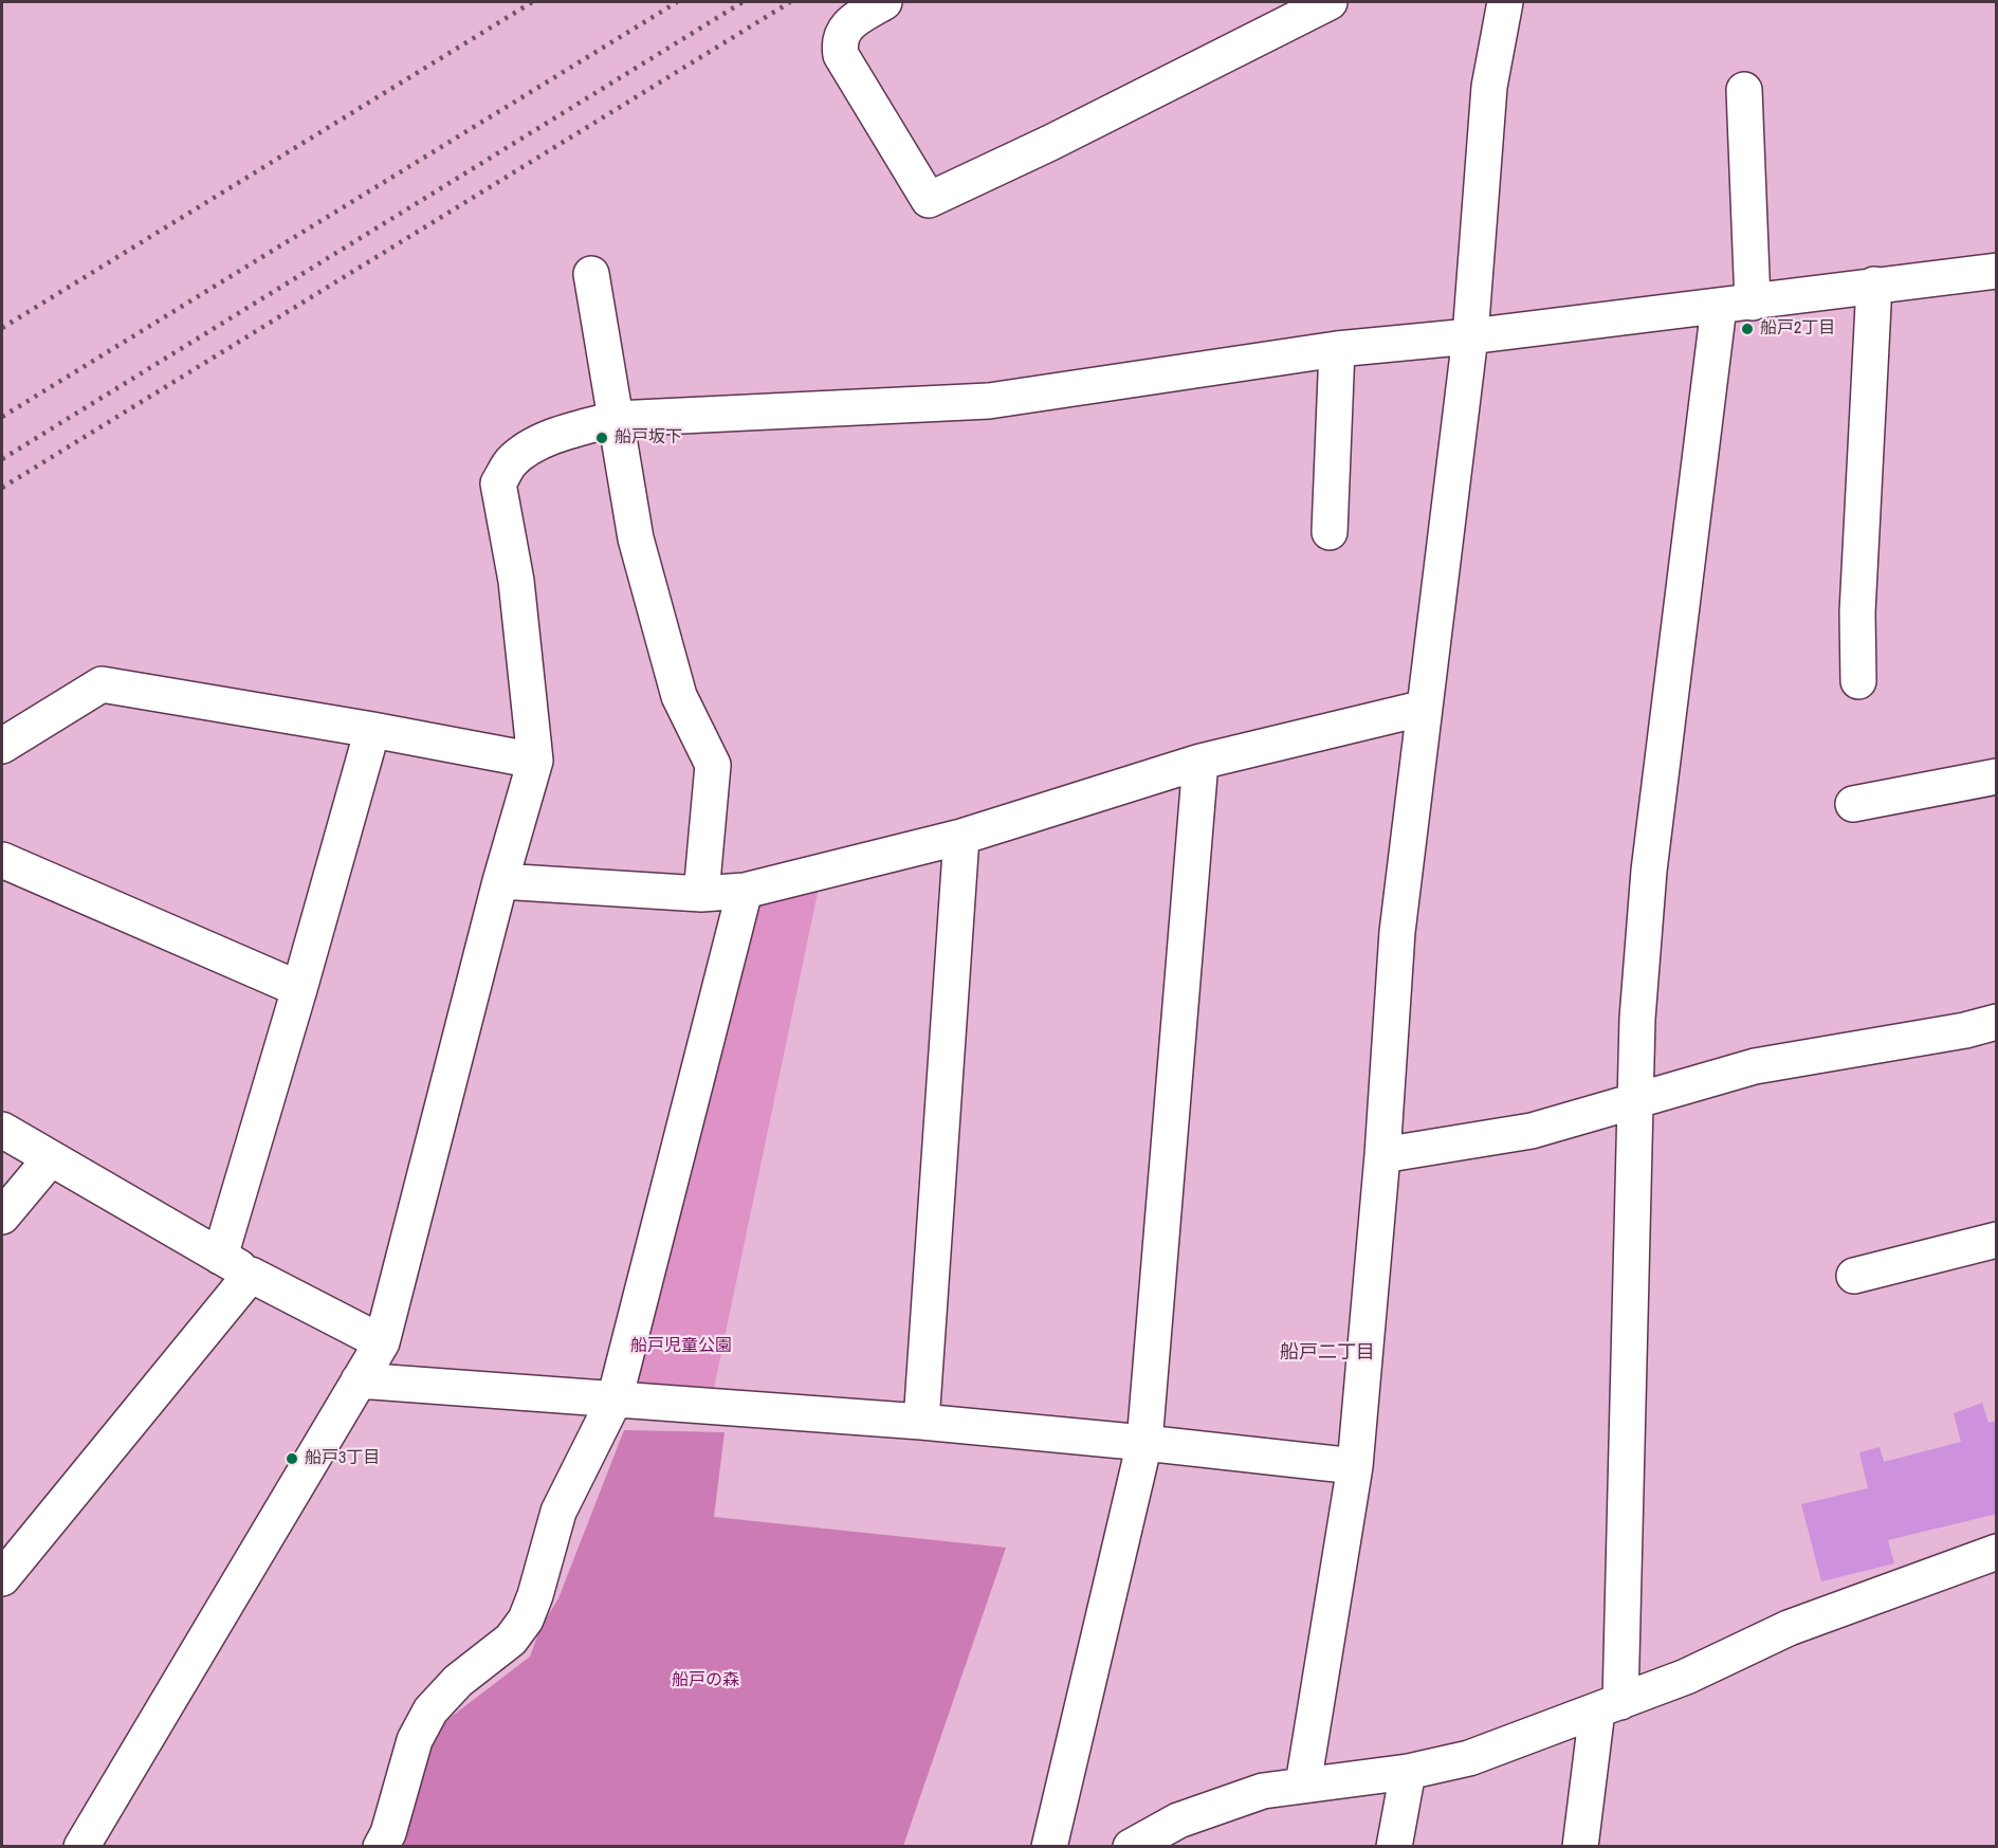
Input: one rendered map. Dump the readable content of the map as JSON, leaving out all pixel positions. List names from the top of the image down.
{
  "districts": ["船戸二丁目"],
  "parks": ["船戸児童公園", "船戸の森"],
  "places": ["船戸2丁目", "船戸坂下", "船戸3丁目"]
}
